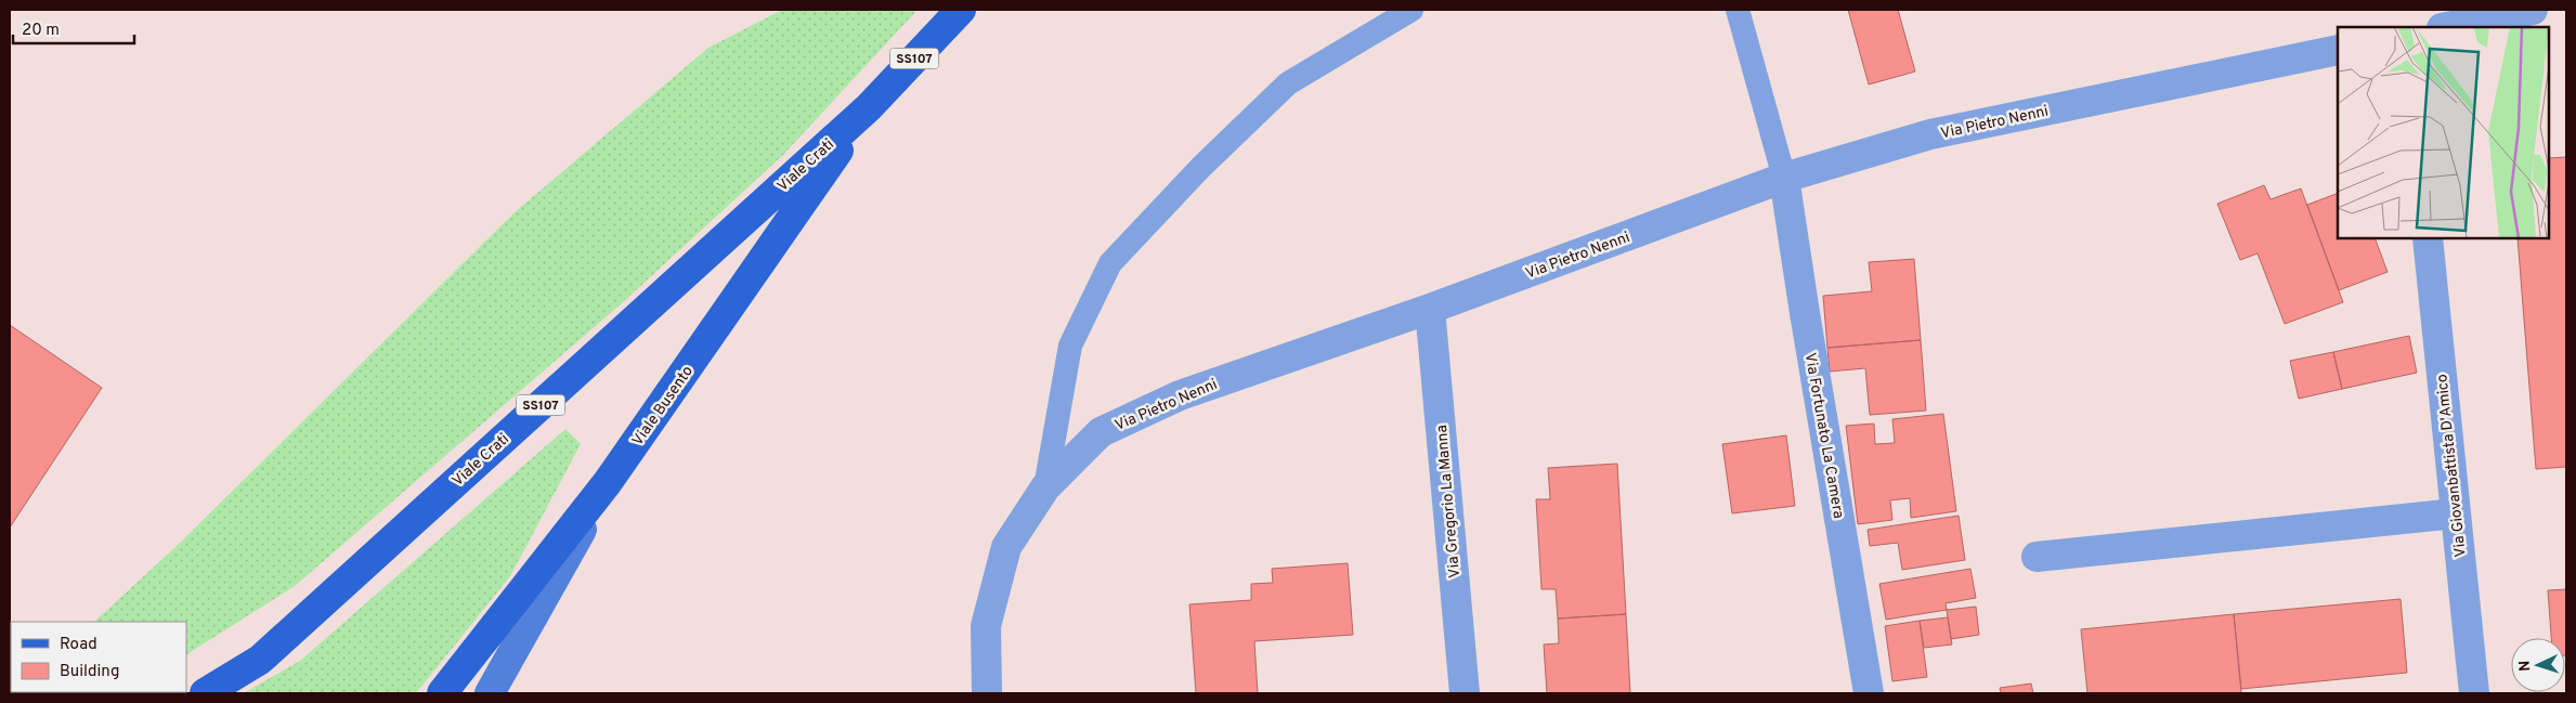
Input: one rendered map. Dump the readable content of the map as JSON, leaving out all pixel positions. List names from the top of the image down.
{
  "streets": {
    "main road": ["SS107", "Viale Crati", "Viale Busento"],
    "street": [
      "Via Pietro Nenni",
      "Via Fortunato La Camera",
      "Via Giovanbattista D'Amico",
      "Via Gregorio La Manna"
    ]
  },
  "crossings": [
    ["SS107", "Viale Crati"],
    ["SS107", "Viale Busento"],
    ["Via Pietro Nenni", "Via Fortunato La Camera"],
    ["Via Pietro Nenni", "Via Gregorio La Manna"],
    ["Viale Crati", "Viale Busento"]
  ],
  "legend": ["Road", "Building"],
  "scale_bar": "20 m",
  "north": "left"
}
